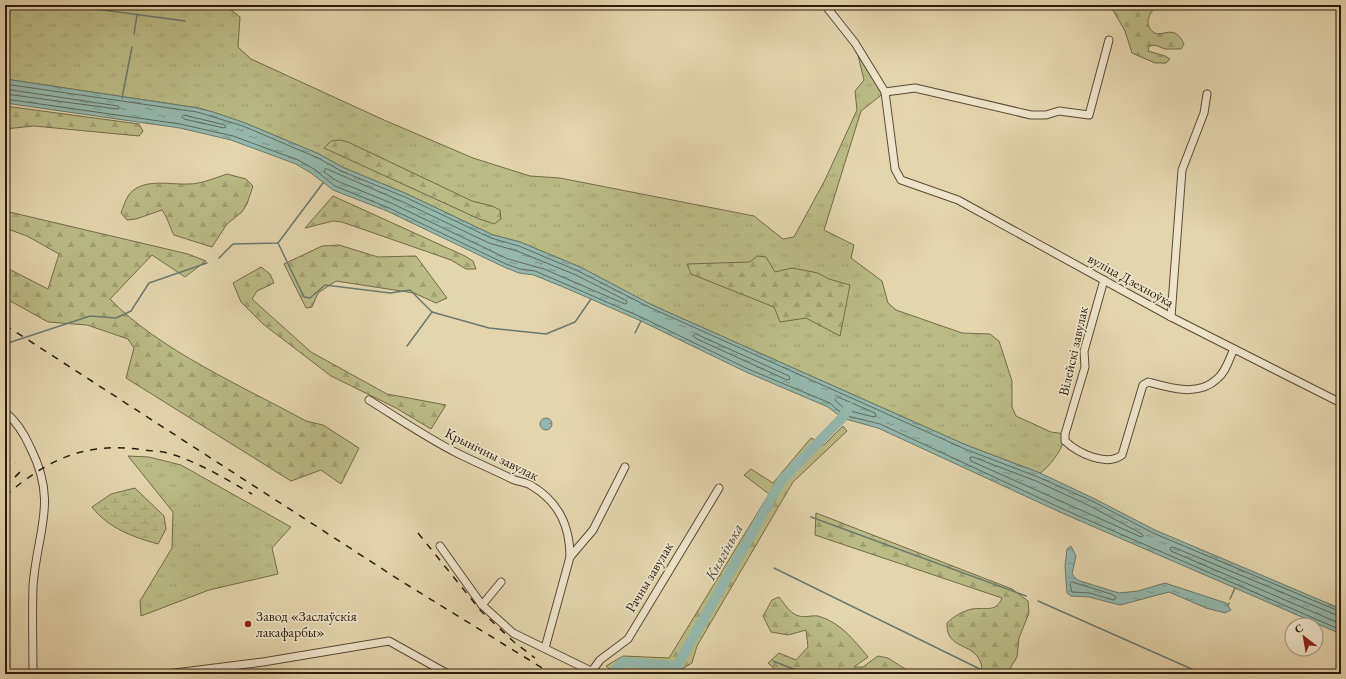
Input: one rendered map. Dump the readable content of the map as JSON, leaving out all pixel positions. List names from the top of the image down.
{
  "streets": {
    "street": [
      "вуліца Дзехноўка",
      "Вілейскі завулак",
      "Крынічны завулак",
      "Рачны завулак"
    ]
  },
  "crossings": [
    ["вуліца Дзехноўка", "Вілейскі завулак"]
  ],
  "water": ["Княгінька"],
  "places": ["Завод «Заслаўскія лакафарбы»"],
  "north": "top left"
}
